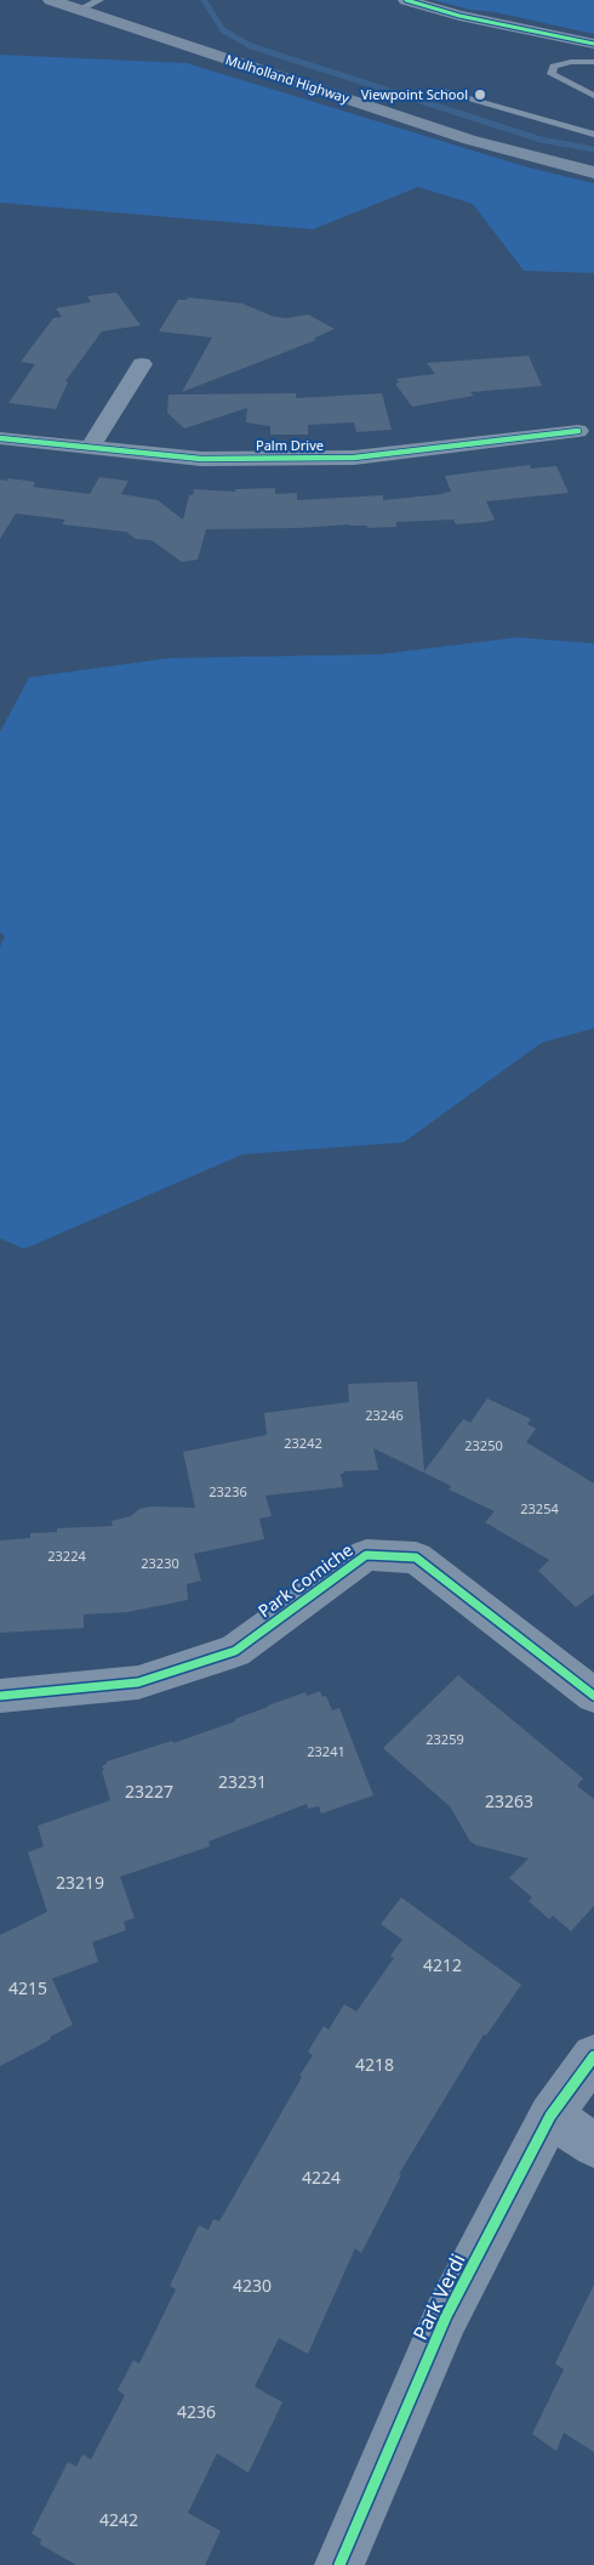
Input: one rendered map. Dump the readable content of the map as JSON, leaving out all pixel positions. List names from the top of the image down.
{
  "streets": {
    "main road": ["Mulholland Highway"],
    "street": ["Palm Drive", "Park Corniche", "Park Verdi"]
  },
  "places": ["Viewpoint School"],
  "house_numbers": [
    "23246",
    "23242",
    "23250",
    "23236",
    "23254",
    "23224",
    "23230",
    "23259",
    "23241",
    "23231",
    "23227",
    "23263",
    "23219",
    "4212",
    "4215",
    "4218",
    "4224",
    "4230",
    "4236",
    "4242"
  ]
}
